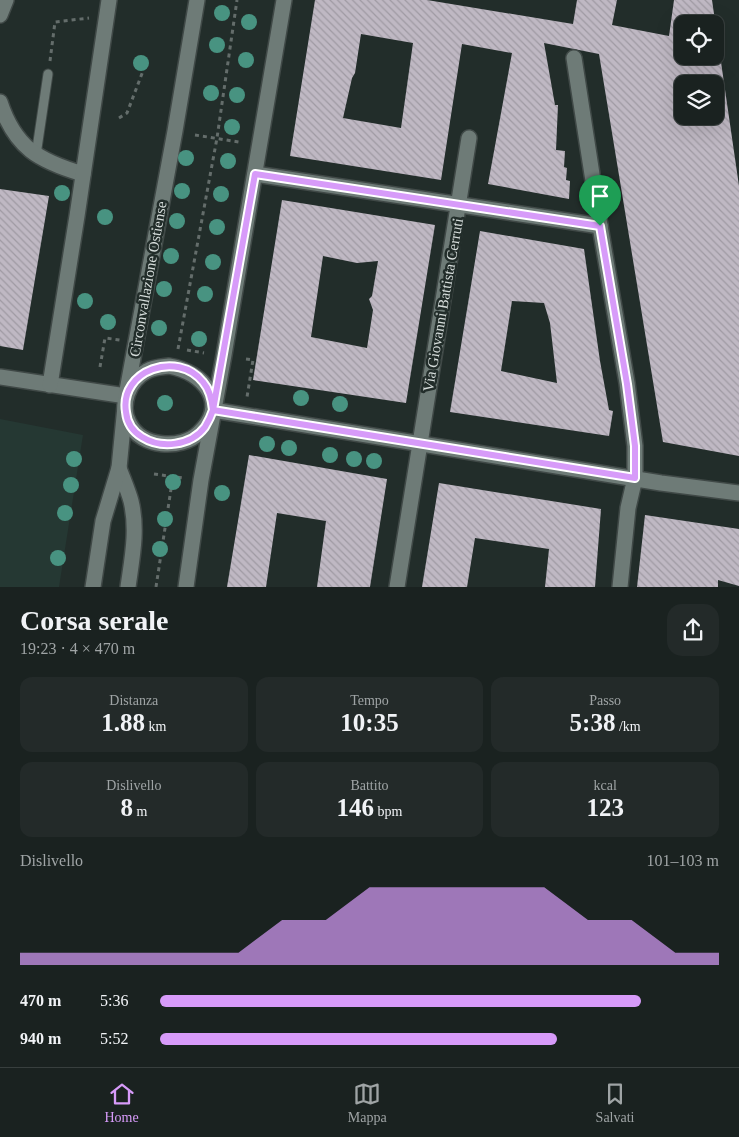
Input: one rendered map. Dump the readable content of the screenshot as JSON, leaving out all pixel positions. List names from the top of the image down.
{
  "streets": {
    "street": ["Circonvallazione Ostiense", "Via Giovanni Battista Cerruti"]
  },
  "page": {
    "heading": ["Corsa serale", "19:23 · 4 × 470 m"],
    "stats": [
      ["Distanza", "1.88 km"],
      ["Tempo", "10:35"],
      ["Passo", "5:38 /km"],
      ["Dislivello", "8 m"],
      ["Battito", "146 bpm"],
      ["kcal", "123"]
    ],
    "chart": ["Dislivello", "101–103 m"],
    "list": [
      {
        "name": "470 m",
        "note": "5:36"
      },
      {
        "name": "940 m",
        "note": "5:52"
      }
    ],
    "tabs": ["Home", "Mappa", "Salvati"]
  }
}
